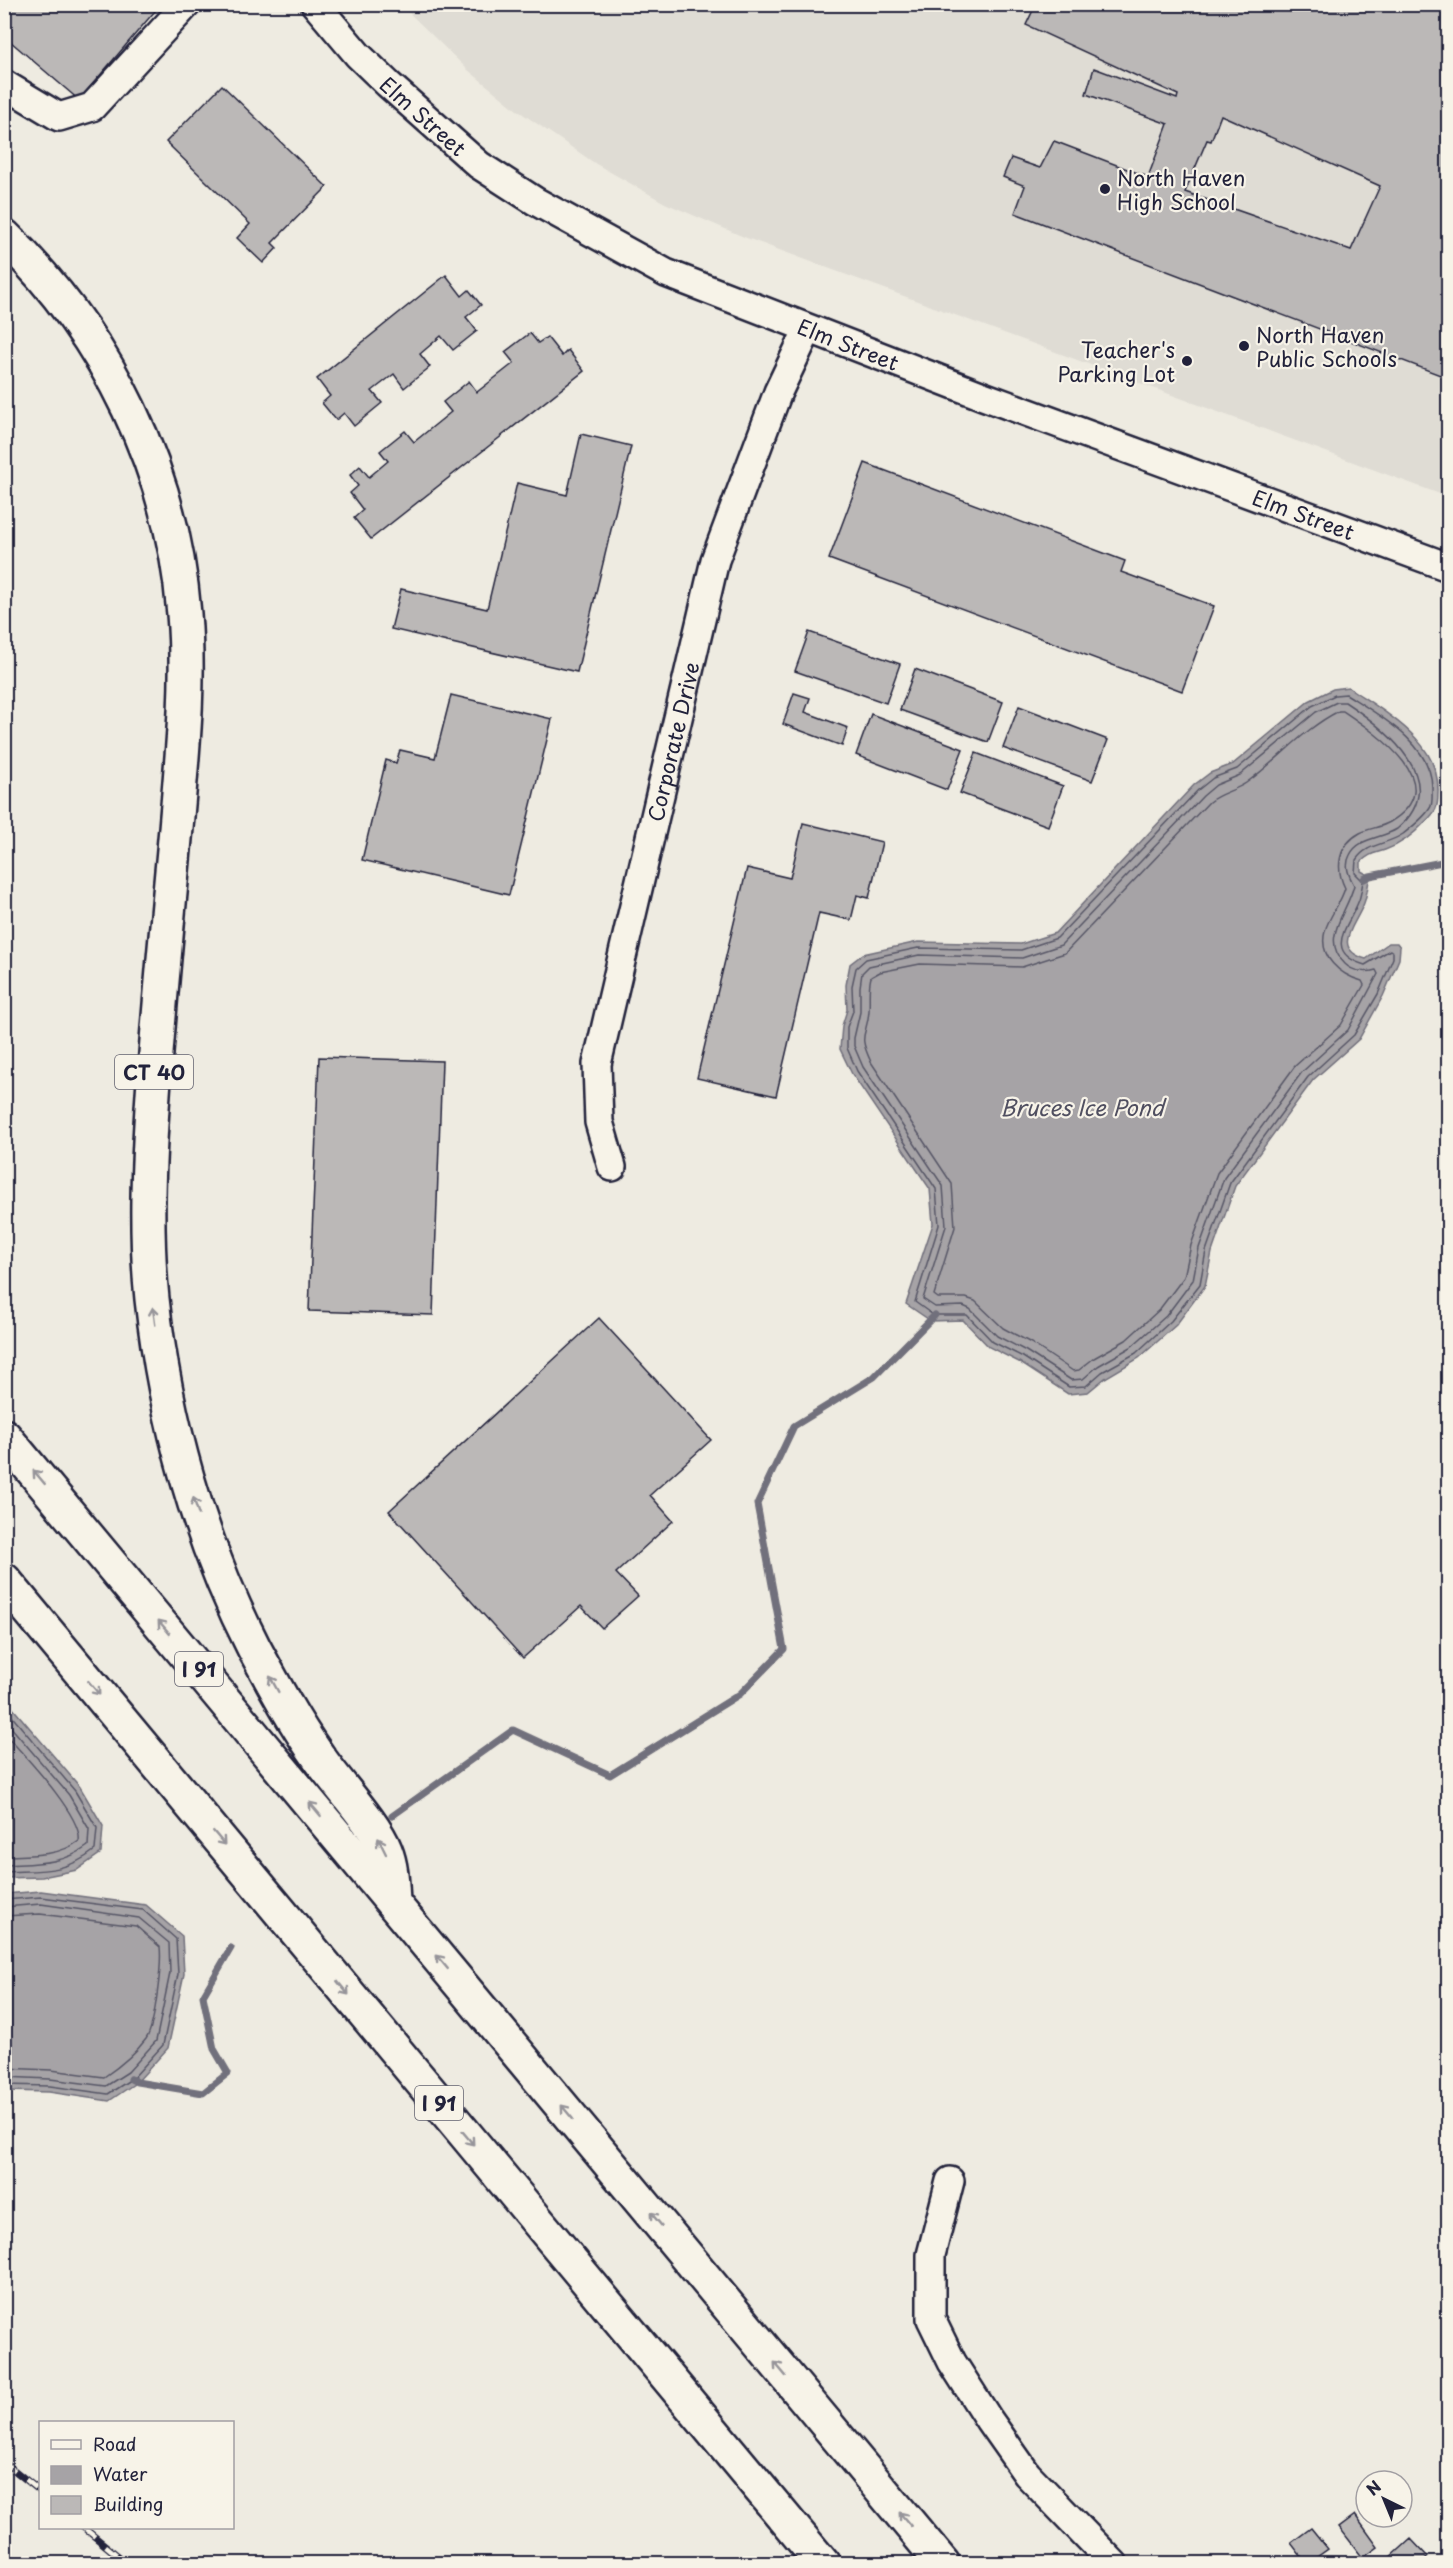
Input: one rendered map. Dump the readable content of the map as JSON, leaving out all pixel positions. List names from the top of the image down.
{
  "streets": {
    "highway": ["CT 40", "I 91"],
    "street": ["Elm Street", "Corporate Drive"]
  },
  "crossings": [
    ["Elm Street", "Corporate Drive"],
    ["CT 40", "I 91"]
  ],
  "water": ["Bruces Ice Pond"],
  "places": ["North Haven High School", "North Haven Public Schools", "Teacher's Parking Lot"],
  "legend": ["Road", "Water", "Building"],
  "north": "top left"
}
